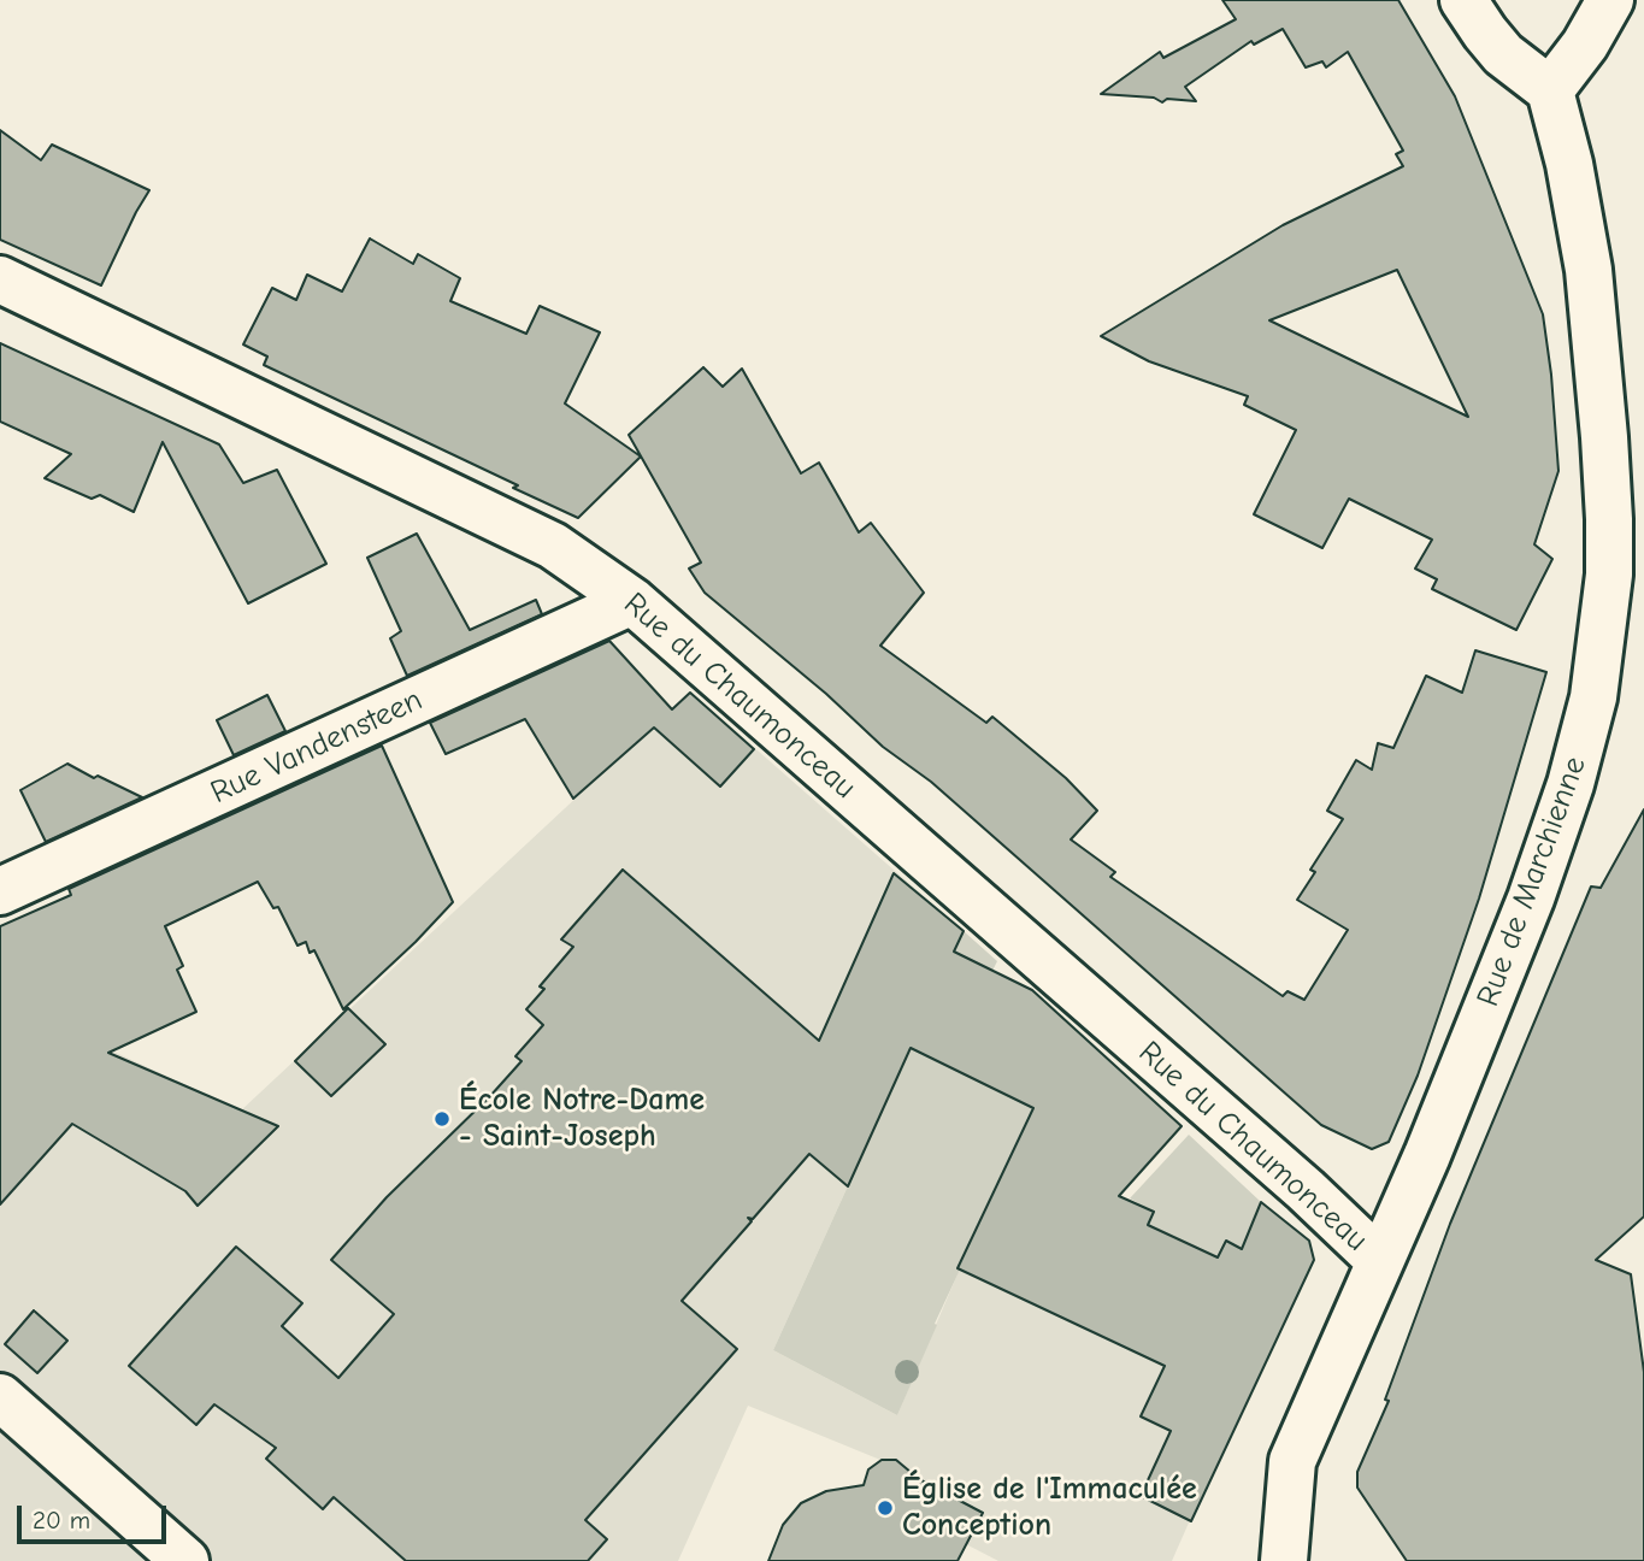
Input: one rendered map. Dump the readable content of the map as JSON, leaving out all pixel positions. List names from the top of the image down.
{
  "streets": {
    "street": ["Rue du Chaumonceau", "Rue Vandensteen", "Rue de Marchienne"]
  },
  "crossings": [
    ["Rue du Chaumonceau", "Rue Vandensteen"],
    ["Rue du Chaumonceau", "Rue de Marchienne"]
  ],
  "places": ["École Notre-Dame - Saint-Joseph", "Église de l'Immaculée Conception"],
  "scale_bar": "20 m"
}
